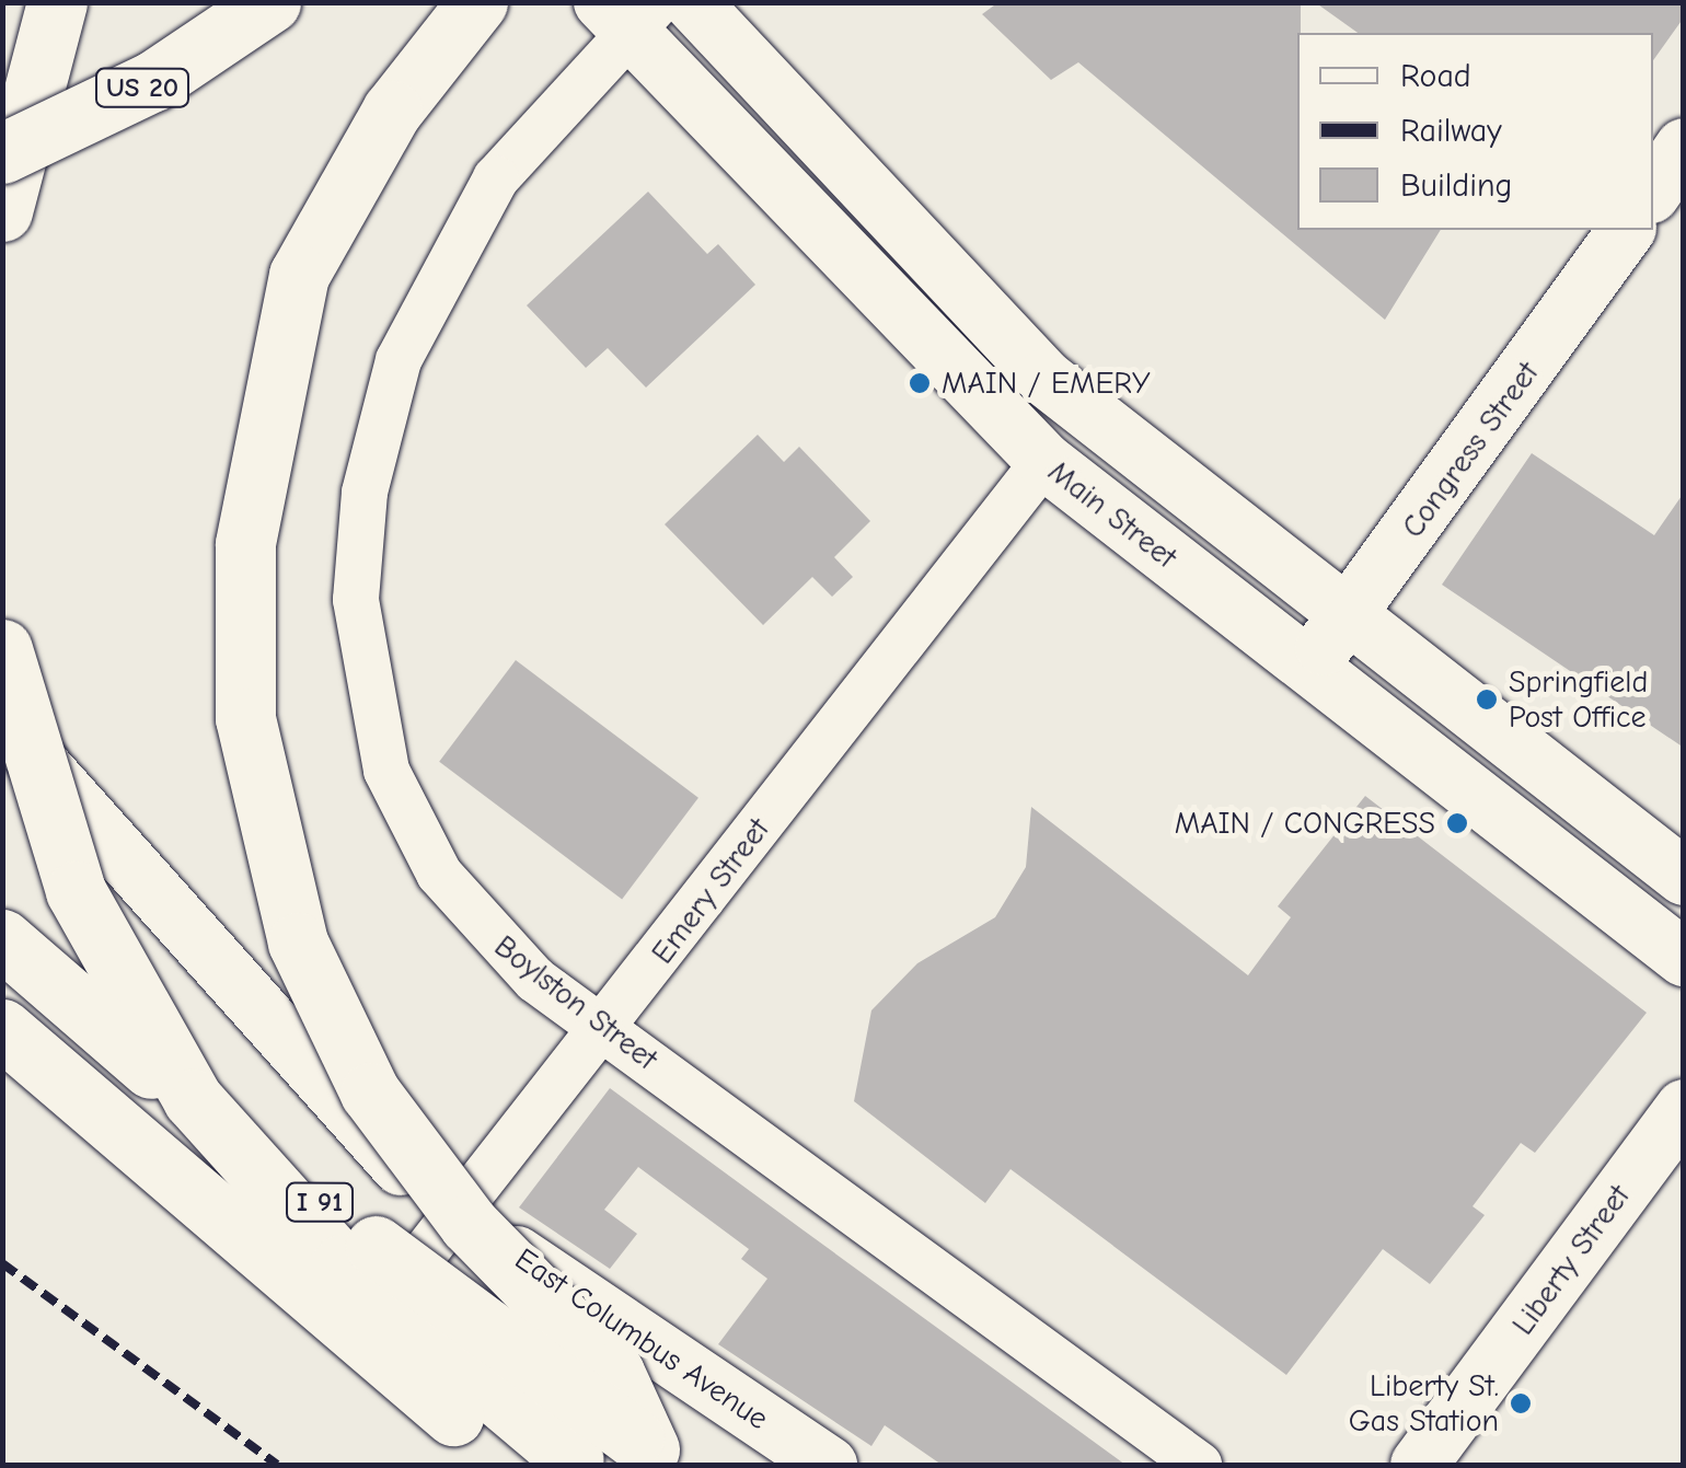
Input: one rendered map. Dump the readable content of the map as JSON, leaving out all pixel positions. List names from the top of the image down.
{
  "streets": {
    "highway": ["US 20", "I 91"],
    "main road": [
      "Congress Street",
      "Main Street",
      "Liberty Street",
      "East Columbus Avenue"
    ],
    "street": ["Emery Street", "Boylston Street"]
  },
  "crossings": [
    ["Congress Street", "Main Street"],
    ["Main Street", "Emery Street"],
    ["Main Street", "Boylston Street"],
    ["Emery Street", "Boylston Street"],
    ["Emery Street", "East Columbus Avenue"]
  ],
  "places": [
    "MAIN / EMERY",
    "Springfield Post Office",
    "MAIN / CONGRESS",
    "Liberty St. Gas Station"
  ],
  "legend": ["Road", "Railway", "Building"]
}
